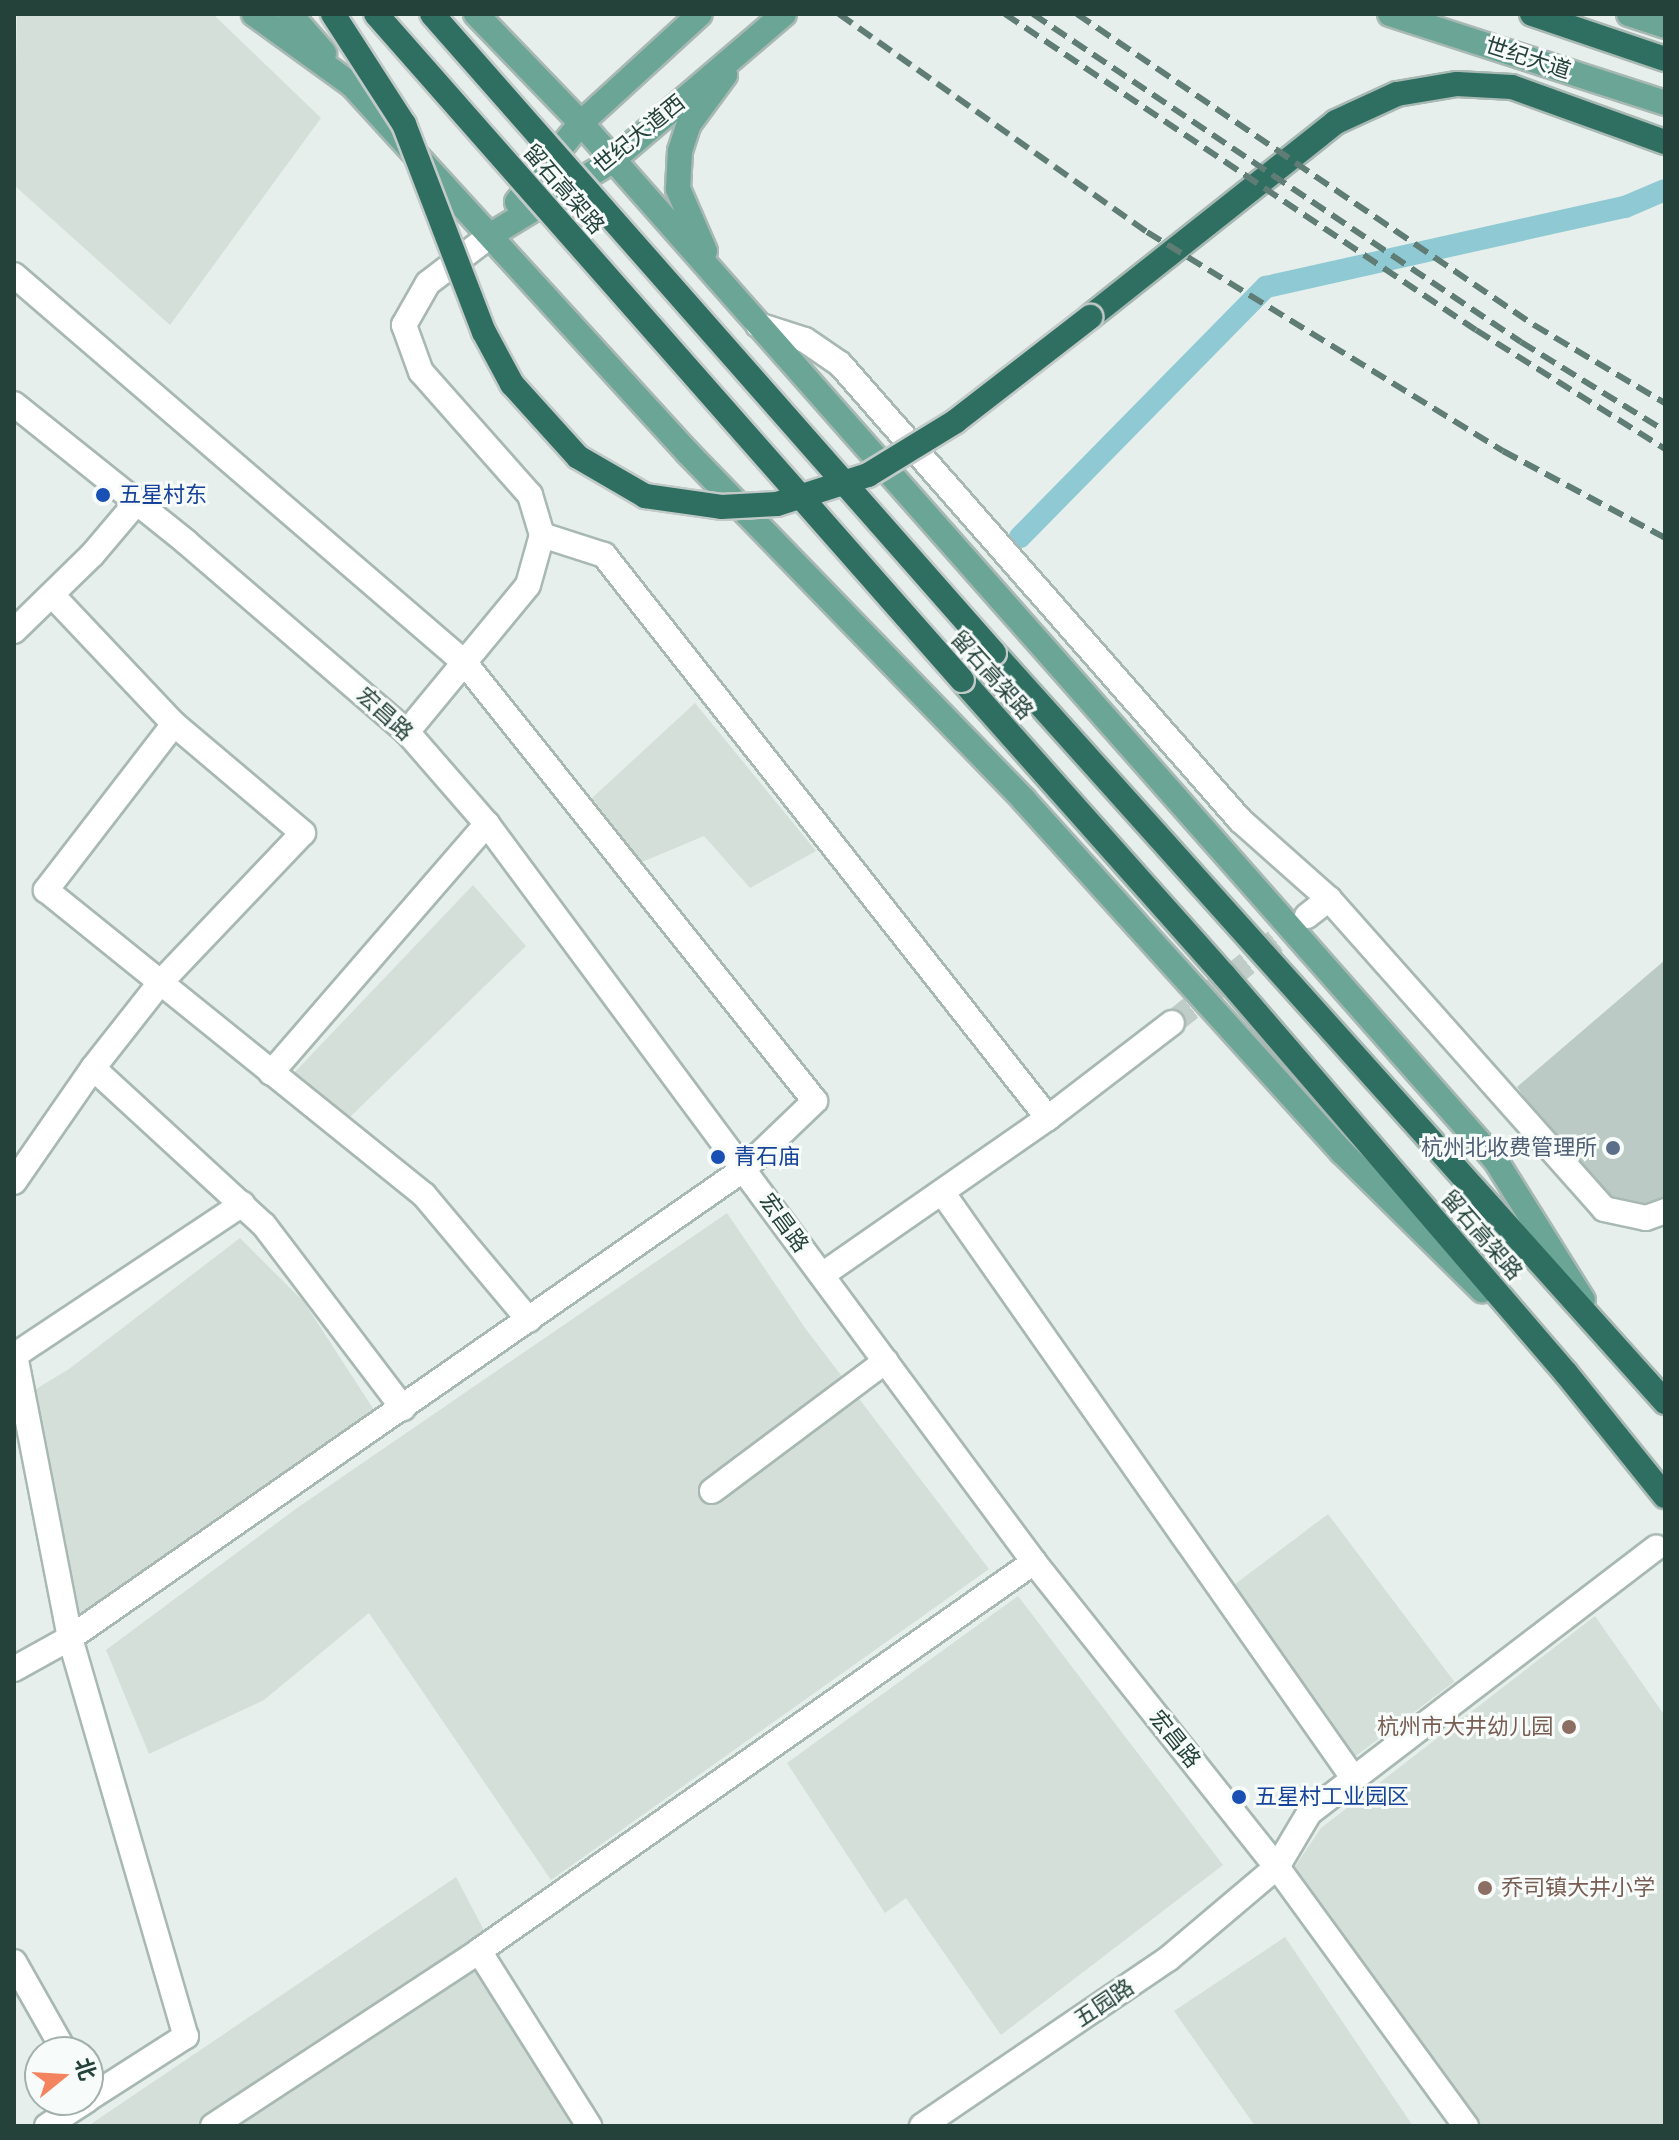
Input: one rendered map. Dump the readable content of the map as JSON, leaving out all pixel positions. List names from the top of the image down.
{
  "streets": {
    "highway": ["留石高架路"],
    "main road": ["世纪大道", "世纪大道西"],
    "street": ["宏昌路", "五园路"]
  },
  "crossings": [
    ["宏昌路", "五园路"]
  ],
  "places": [
    "五星村东",
    "杭州北收费管理所",
    "青石庙",
    "杭州市大井幼儿园",
    "五星村工业园区",
    "乔司镇大井小学"
  ],
  "north": "right"
}
